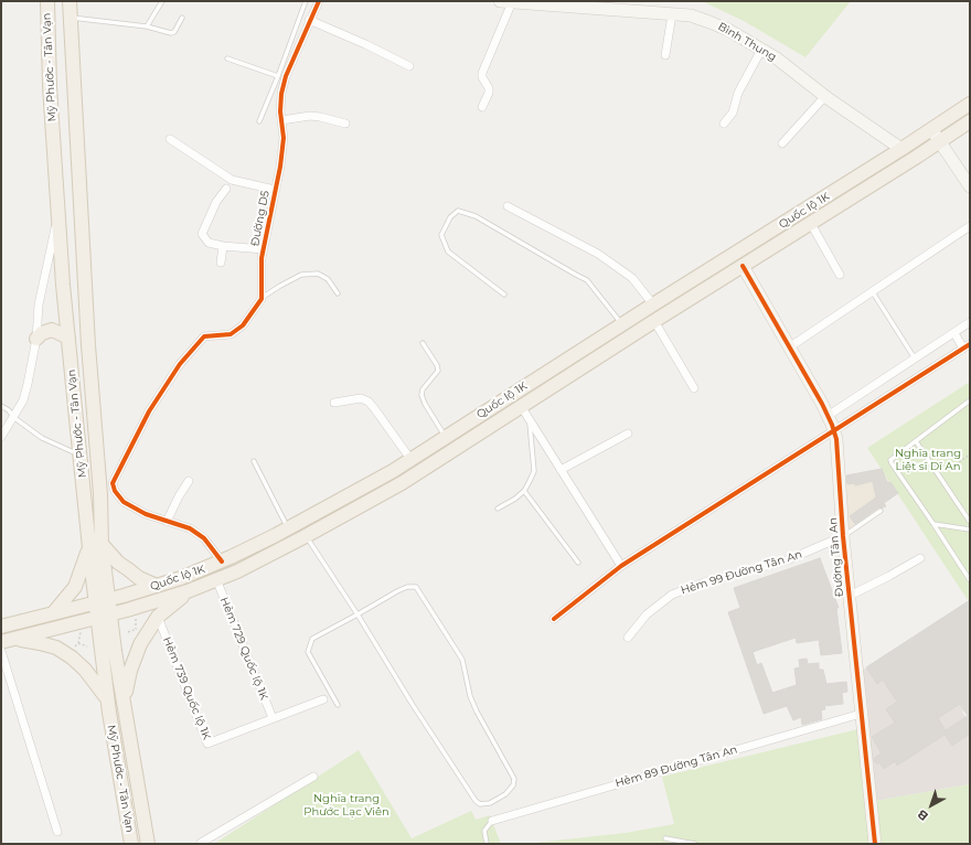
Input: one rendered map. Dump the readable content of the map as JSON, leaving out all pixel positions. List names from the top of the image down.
{
  "streets": {
    "main road": ["Mỹ Phước - Tân Vạn", "Quốc lộ 1K"],
    "street": [
      "Bình Thung",
      "Đường D5",
      "Đường Tân An",
      "Hẻm 99 Đường Tân An",
      "Hẻm 729 Quốc lộ 1K",
      "Hẻm 739 Quốc lộ 1K",
      "Hẻm 89 Đường Tân An"
    ]
  },
  "crossings": [
    ["Bình Thung", "Quốc lộ 1K"],
    ["Mỹ Phước - Tân Vạn", "Quốc lộ 1K"],
    ["Quốc lộ 1K", "Đường Tân An"],
    ["Quốc lộ 1K", "Hẻm 729 Quốc lộ 1K"],
    ["Đường Tân An", "Hẻm 99 Đường Tân An"],
    ["Đường Tân An", "Hẻm 89 Đường Tân An"],
    ["Hẻm 729 Quốc lộ 1K", "Hẻm 739 Quốc lộ 1K"]
  ],
  "parks": ["Nghĩa trang Liệt sĩ Dĩ An", "Nghĩa trang Phước Lạc Viên"],
  "north": "bottom left"
}
